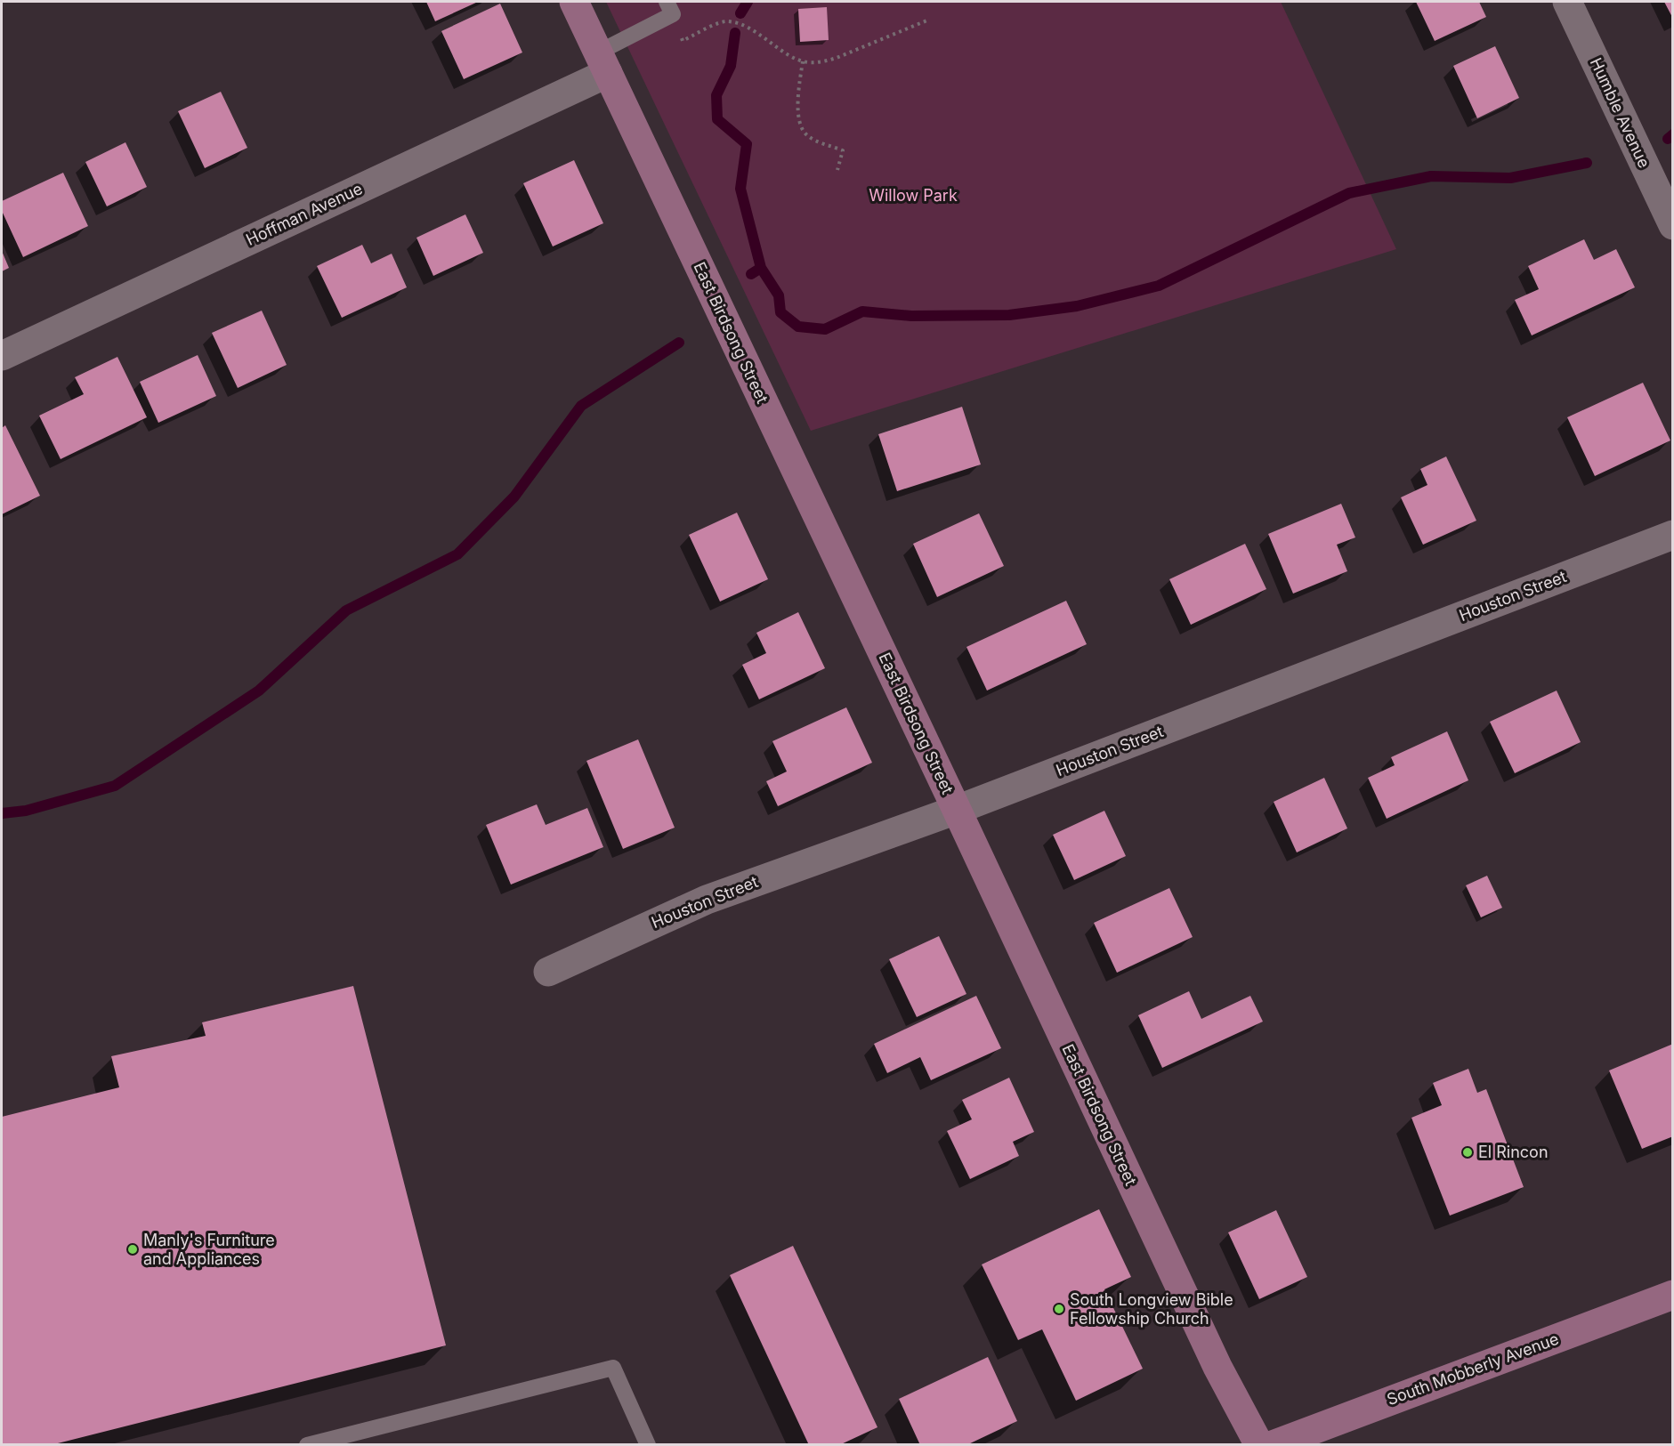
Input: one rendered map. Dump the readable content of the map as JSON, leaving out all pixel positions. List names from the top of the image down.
{
  "streets": {
    "street": [
      "Humble Avenue",
      "Hoffman Avenue",
      "East Birdsong Street",
      "Houston Street",
      "South Mobberly Avenue"
    ]
  },
  "crossings": [
    ["Hoffman Avenue", "East Birdsong Street"],
    ["East Birdsong Street", "Houston Street"]
  ],
  "parks": ["Willow Park"],
  "places": ["El Rincon", "Manly's Furniture and Appliances", "South Longview Bible Fellowship Church"]
}
